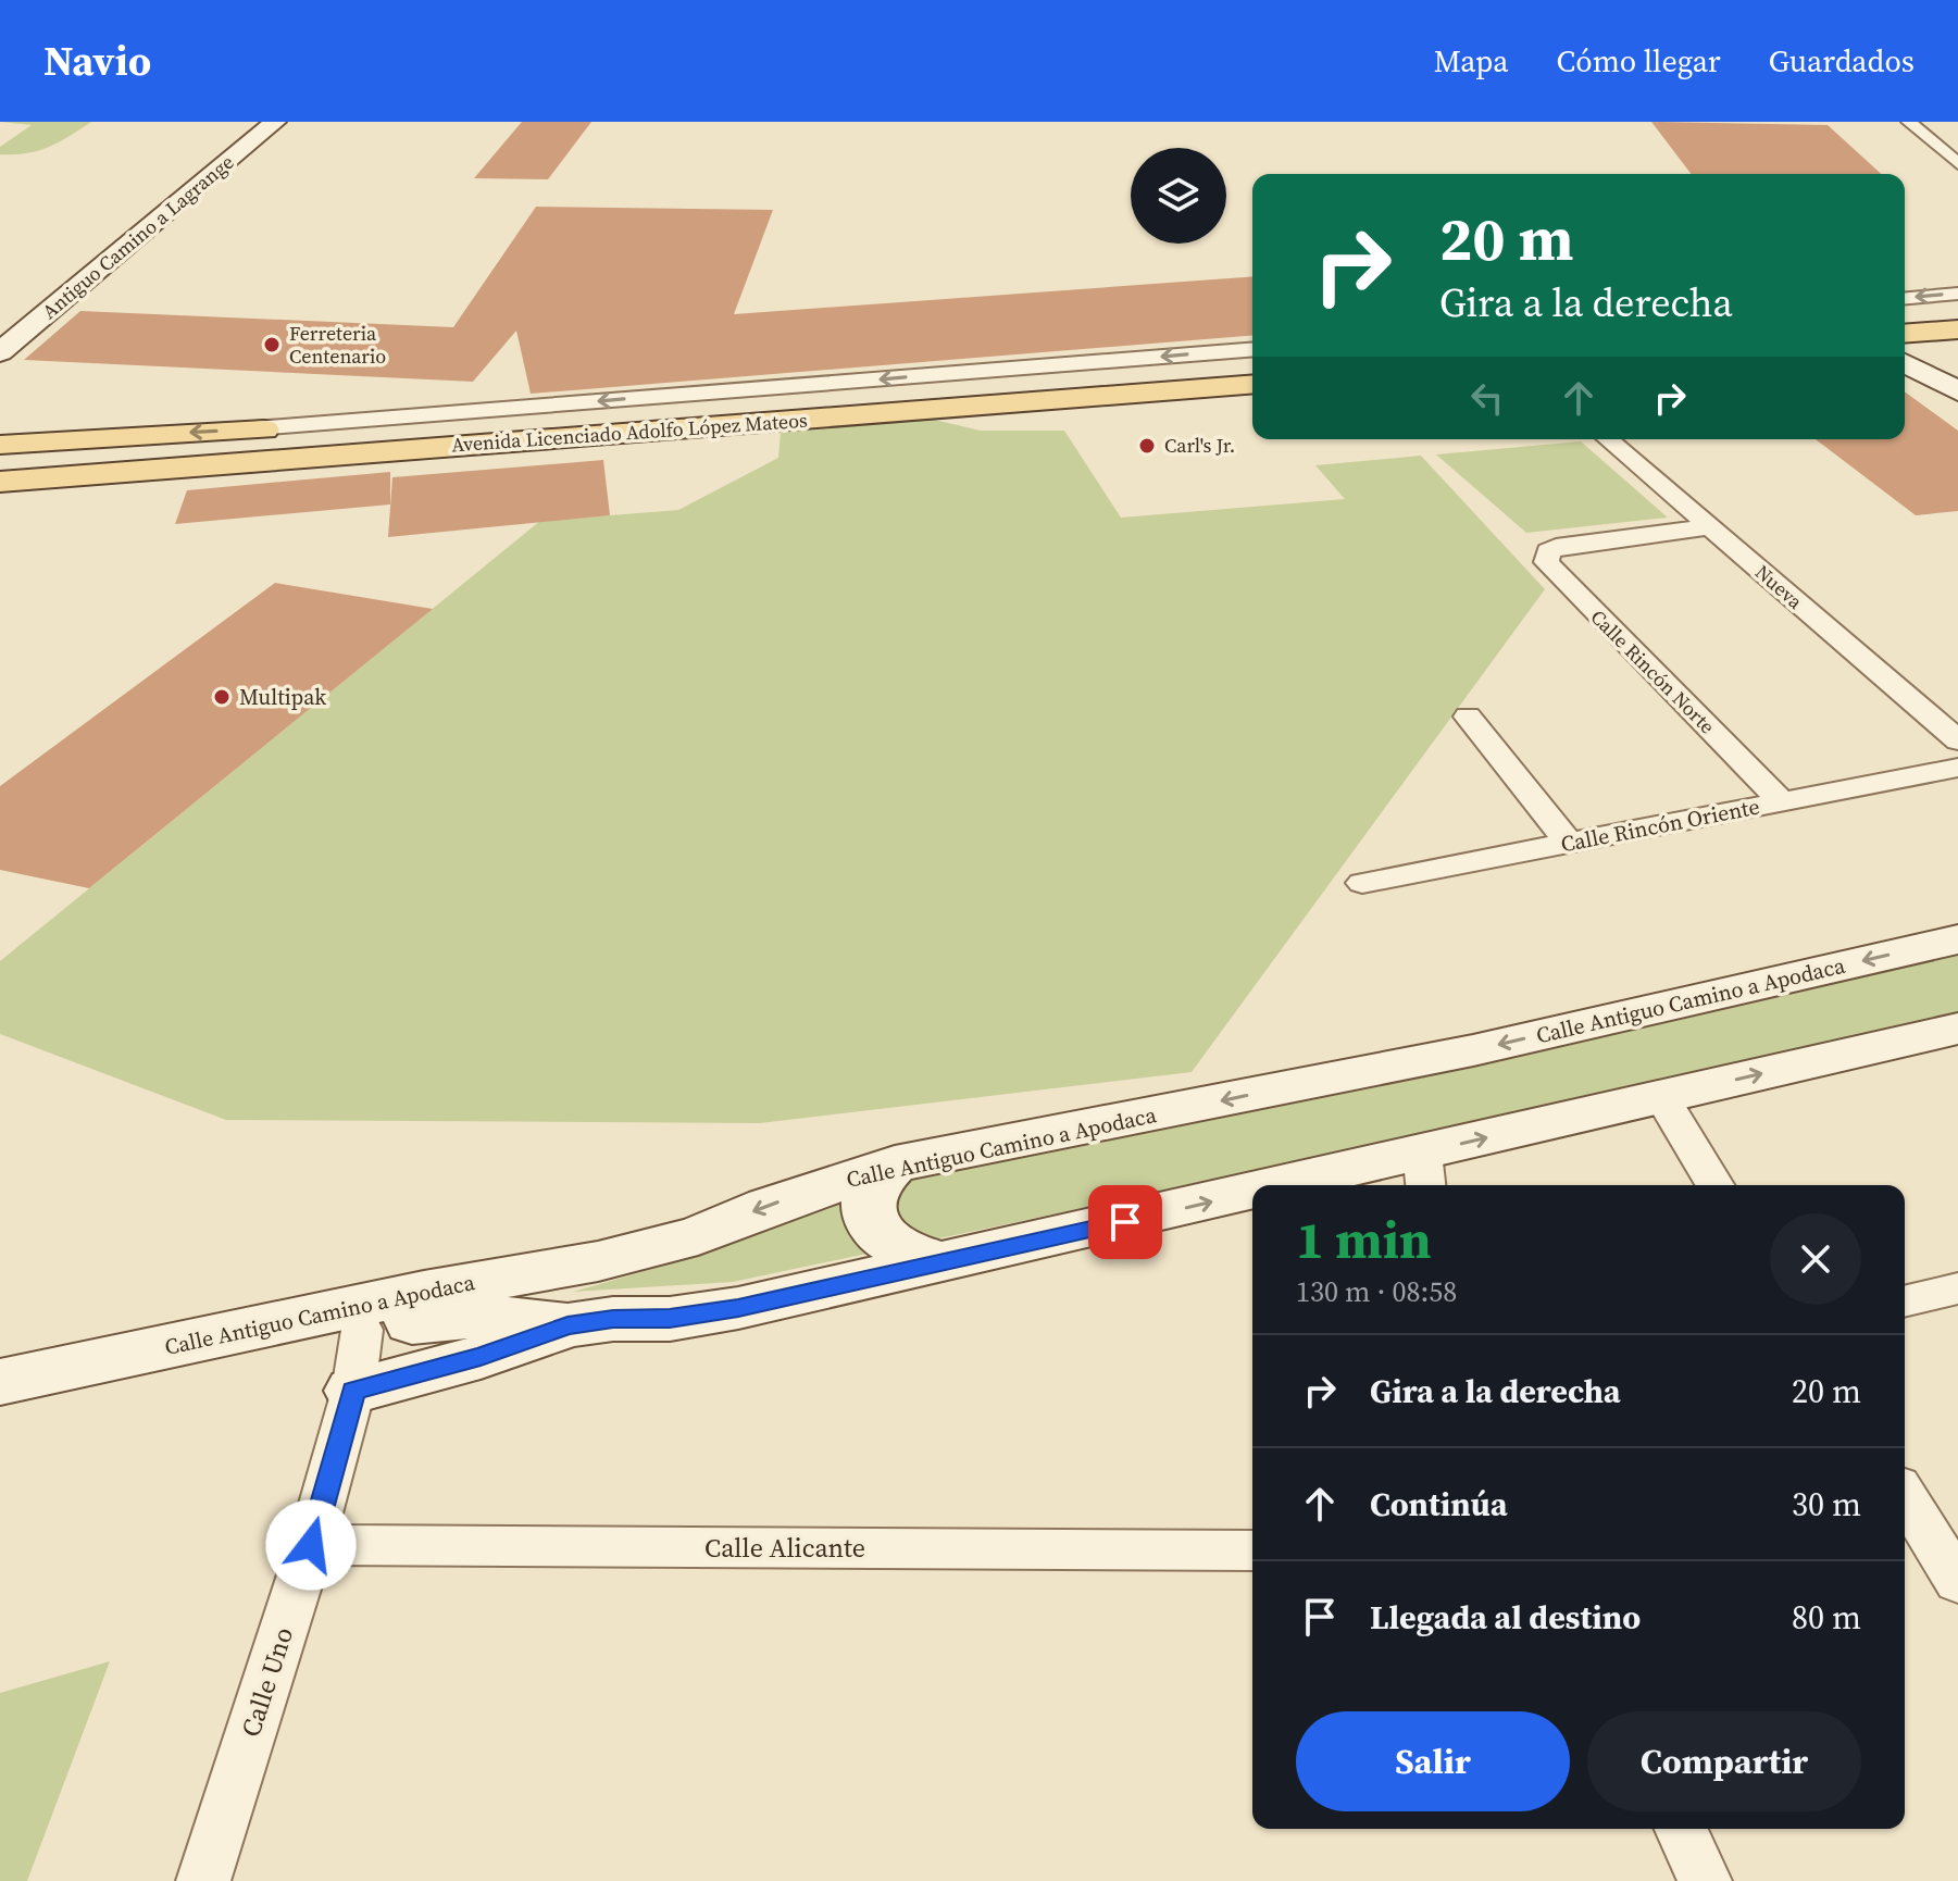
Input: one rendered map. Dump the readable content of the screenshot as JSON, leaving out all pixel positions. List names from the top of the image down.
{
  "streets": {
    "main road": ["Avenida Licenciado Adolfo López Mateos"],
    "street": [
      "Antiguo Camino a Lagrange",
      "Nueva",
      "Calle Rincón Norte",
      "Calle Rincón Oriente",
      "Calle Antiguo Camino a Apodaca",
      "Calle Alicante",
      "Calle Uno"
    ]
  },
  "crossings": [
    ["Nueva", "Calle Rincón Norte"],
    ["Calle Rincón Norte", "Calle Rincón Oriente"],
    ["Calle Antiguo Camino a Apodaca", "Calle Uno"],
    ["Calle Alicante", "Calle Uno"]
  ],
  "places": ["Ferreteria Centenario", "Carl's Jr.", "Multipak"],
  "page": {
    "header": "Navio",
    "nav": ["Mapa", "Cómo llegar", "Guardados"],
    "turn": ["20 m", "Gira a la derecha"],
    "heading": ["1 min", "130 m · 08:58"],
    "list": [
      {
        "name": "Gira a la derecha",
        "value": "20 m"
      },
      {
        "name": "Continúa",
        "value": "30 m"
      },
      {
        "name": "Llegada al destino",
        "value": "80 m"
      }
    ],
    "buttons": ["Salir", "Compartir"]
  }
}
